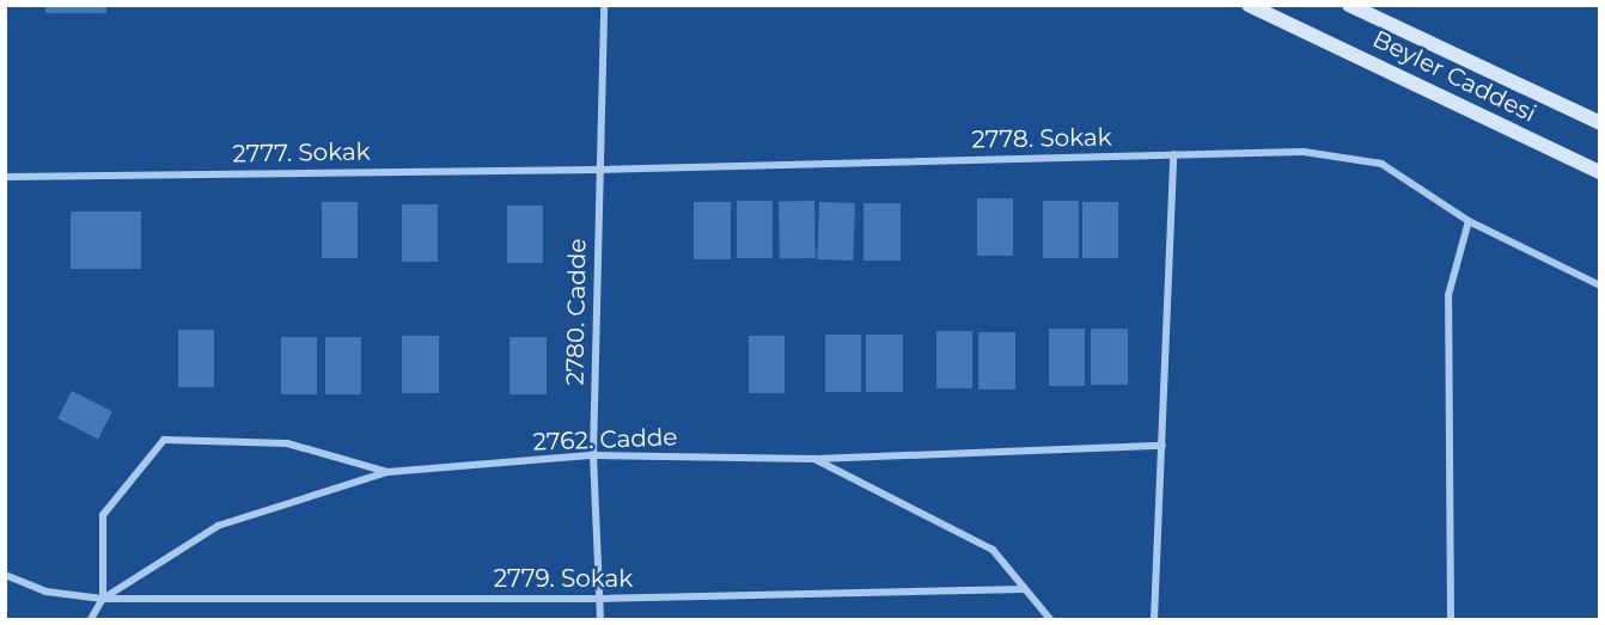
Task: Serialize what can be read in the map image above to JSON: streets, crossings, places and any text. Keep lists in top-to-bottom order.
{
  "streets": {
    "main road": ["Beyler Caddesi"],
    "street": [
      "2778. Sokak",
      "2777. Sokak",
      "2780. Cadde",
      "2762. Cadde",
      "2779. Sokak"
    ]
  },
  "crossings": [
    ["2778. Sokak", "2777. Sokak"],
    ["2778. Sokak", "2780. Cadde"],
    ["2777. Sokak", "2780. Cadde"],
    ["2780. Cadde", "2762. Cadde"],
    ["2780. Cadde", "2779. Sokak"],
    ["2762. Cadde", "2779. Sokak"]
  ]
}
